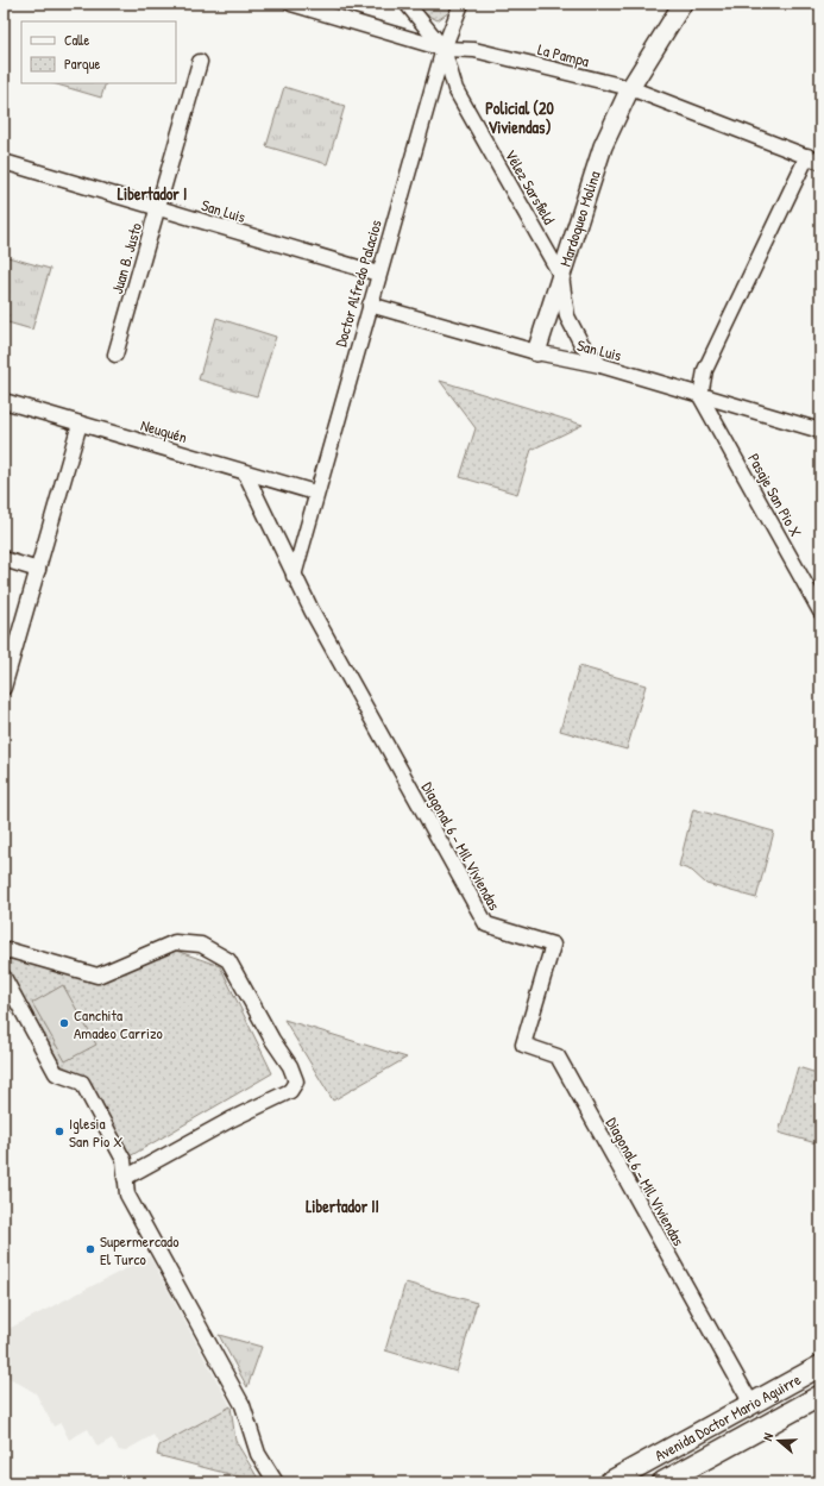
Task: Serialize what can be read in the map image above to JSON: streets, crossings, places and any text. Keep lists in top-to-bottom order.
{
  "streets": {
    "main road": ["Avenida Doctor Mario Aguirre"],
    "street": [
      "La Pampa",
      "Vélez Sarsfield",
      "San Luis",
      "Mardoqueo Molina",
      "Juan B. Justo",
      "Doctor Alfredo Palacios",
      "Neuquén",
      "Pasaje San Pio X",
      "Diagonal 6 - Mil Viviendas"
    ]
  },
  "crossings": [
    ["La Pampa", "Vélez Sarsfield"],
    ["La Pampa", "Mardoqueo Molina"],
    ["La Pampa", "Doctor Alfredo Palacios"],
    ["Vélez Sarsfield", "San Luis"],
    ["Vélez Sarsfield", "Mardoqueo Molina"],
    ["Vélez Sarsfield", "Doctor Alfredo Palacios"],
    ["San Luis", "Mardoqueo Molina"],
    ["San Luis", "Juan B. Justo"],
    ["San Luis", "Doctor Alfredo Palacios"],
    ["San Luis", "Pasaje San Pio X"],
    ["Doctor Alfredo Palacios", "Neuquén"],
    ["Doctor Alfredo Palacios", "Diagonal 6 - Mil Viviendas"],
    ["Neuquén", "Diagonal 6 - Mil Viviendas"],
    ["Diagonal 6 - Mil Viviendas", "Avenida Doctor Mario Aguirre"]
  ],
  "districts": ["Policial (20 Viviendas)", "Libertador I", "Libertador II"],
  "places": ["Canchita Amadeo Carrizo", "Iglesia San Pio X", "Supermercado El Turco"],
  "legend": ["Calle", "Parque"],
  "north": "left"
}
